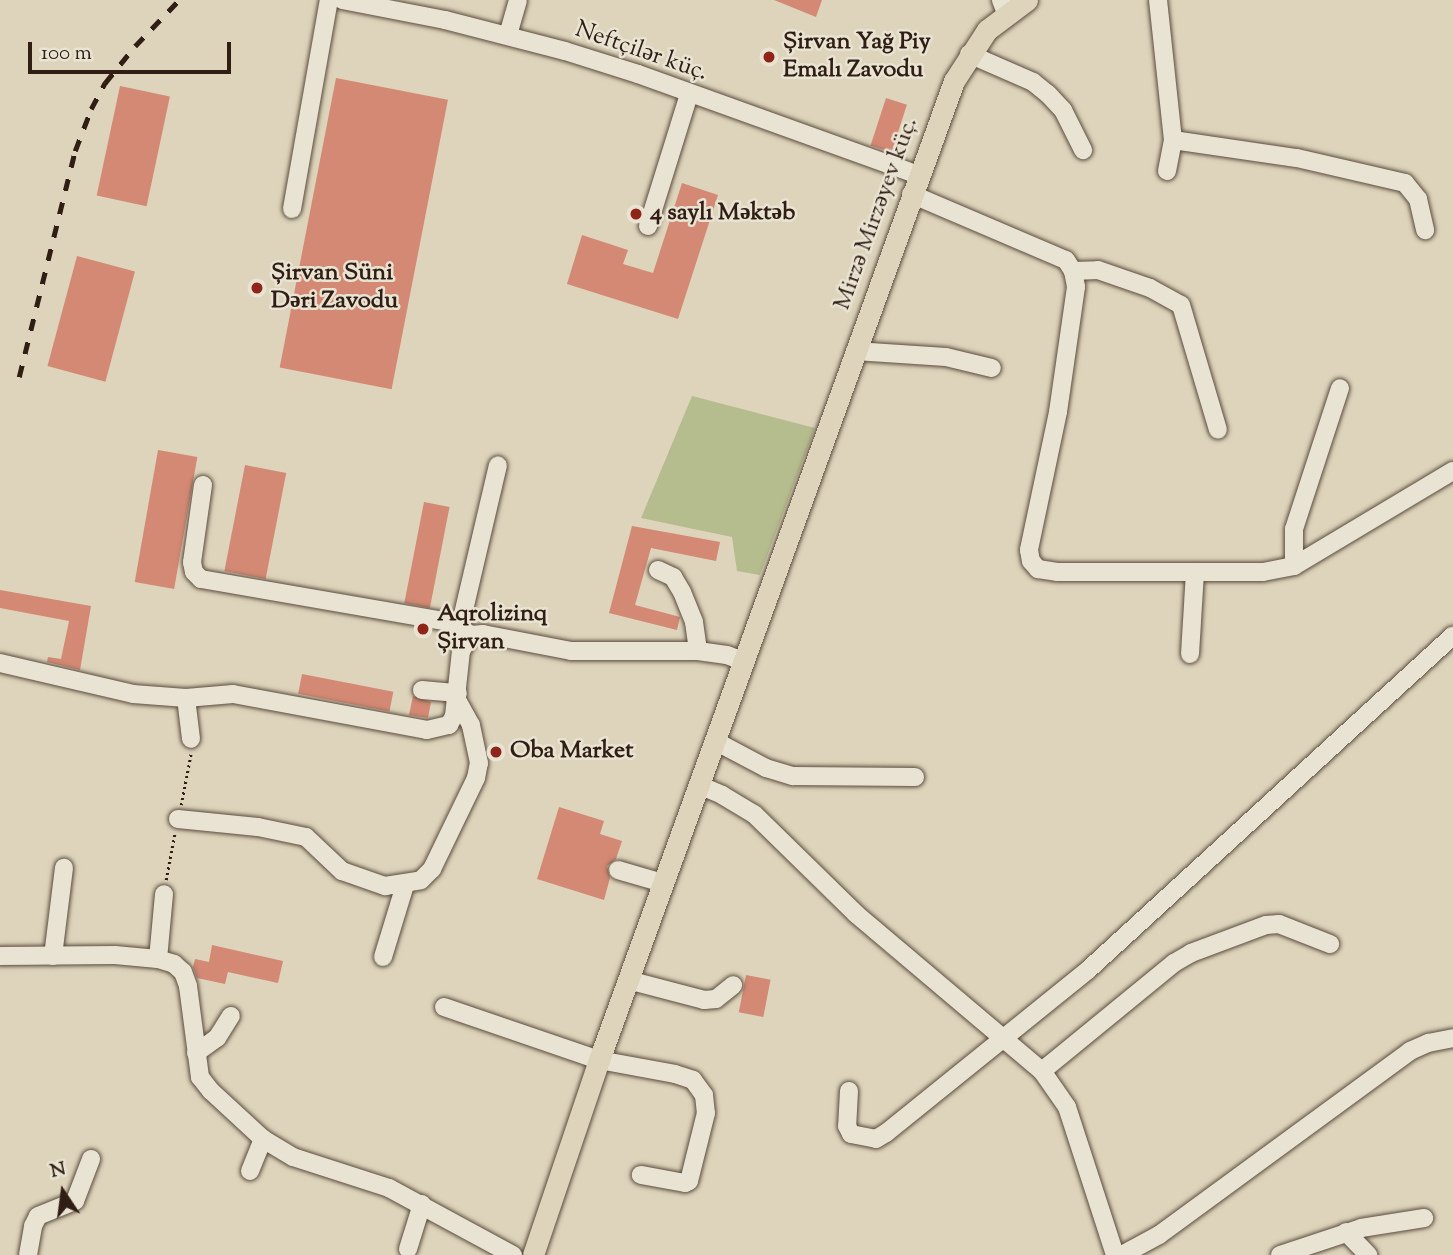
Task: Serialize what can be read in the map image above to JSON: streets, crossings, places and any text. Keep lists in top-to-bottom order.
{
  "streets": {
    "main road": ["Mirzə Mirzəyev küç."],
    "street": ["Neftçilər küç."]
  },
  "crossings": [
    ["Neftçilər küç.", "Mirzə Mirzəyev küç."]
  ],
  "places": [
    "Şirvan Yağ Piy Emalı Zavodu",
    "4 saylı Məktəb",
    "Şirvan Süni Dəri Zavodu",
    "Aqrolizinq Şirvan",
    "Oba Market"
  ],
  "scale_bar": "100 m",
  "north": "top"
}
